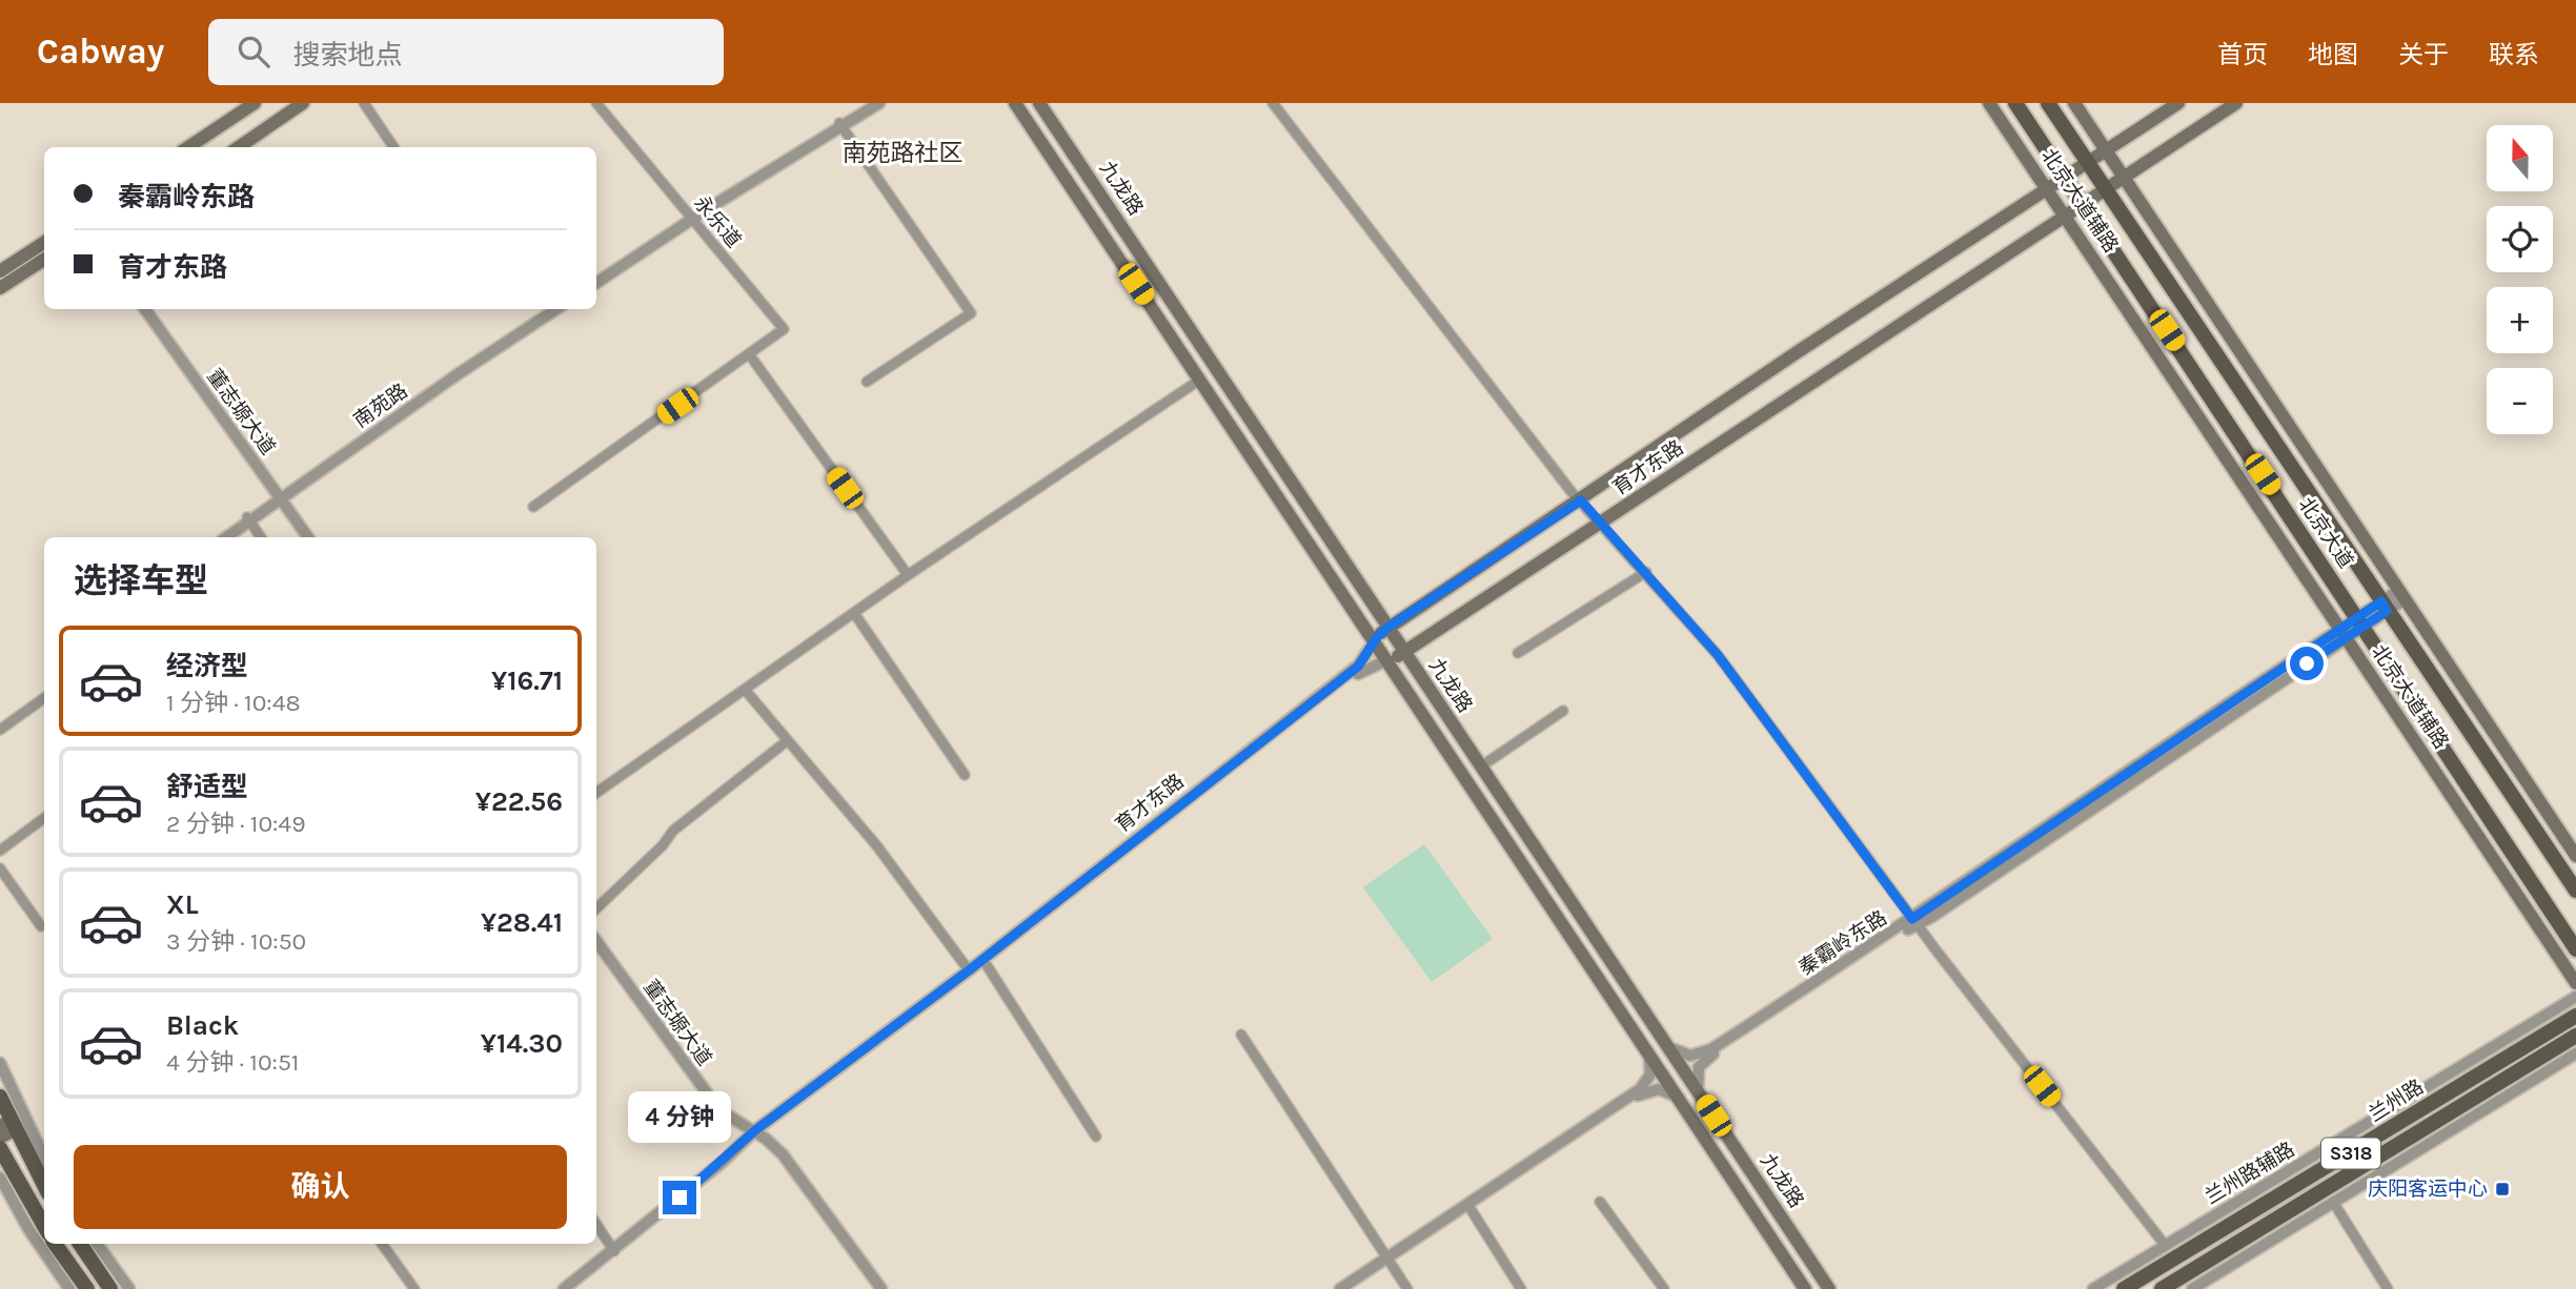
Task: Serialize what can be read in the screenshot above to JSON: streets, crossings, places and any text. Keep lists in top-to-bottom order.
{
  "streets": {
    "main road": [
      "九龙路",
      "北京大道辅路",
      "育才东路",
      "北京大道",
      "兰州路",
      "S318"
    ],
    "street": [
      "永乐道",
      "南苑路",
      "董志塬大道",
      "秦霸岭东路",
      "兰州路辅路"
    ]
  },
  "crossings": [
    ["九龙路", "育才东路"],
    ["九龙路", "秦霸岭东路"],
    ["北京大道辅路", "育才东路"],
    ["北京大道辅路", "秦霸岭东路"],
    ["南苑路", "董志塬大道"],
    ["董志塬大道", "育才东路"],
    ["育才东路", "北京大道"],
    ["北京大道", "秦霸岭东路"]
  ],
  "districts": ["南苑路社区"],
  "places": {
    "transit": ["庆阳客运中心"]
  },
  "north": "top",
  "page": {
    "header": "Cabway",
    "search": "搜索地点",
    "nav": [
      "首页",
      "地图",
      "关于",
      "联系"
    ],
    "map_buttons": ["+", "−"],
    "banner": ["秦霸岭东路", "育才东路"],
    "heading": "选择车型",
    "list": [
      {
        "name": "经济型",
        "note": "1 分钟 · 10:48",
        "value": "¥16.71"
      },
      {
        "name": "舒适型",
        "note": "2 分钟 · 10:49",
        "value": "¥22.56"
      },
      {
        "name": "XL",
        "note": "3 分钟 · 10:50",
        "value": "¥28.41"
      },
      {
        "name": "Black",
        "note": "4 分钟 · 10:51",
        "value": "¥14.30"
      }
    ],
    "bubble": "4 分钟",
    "buttons": "确认"
  }
}
